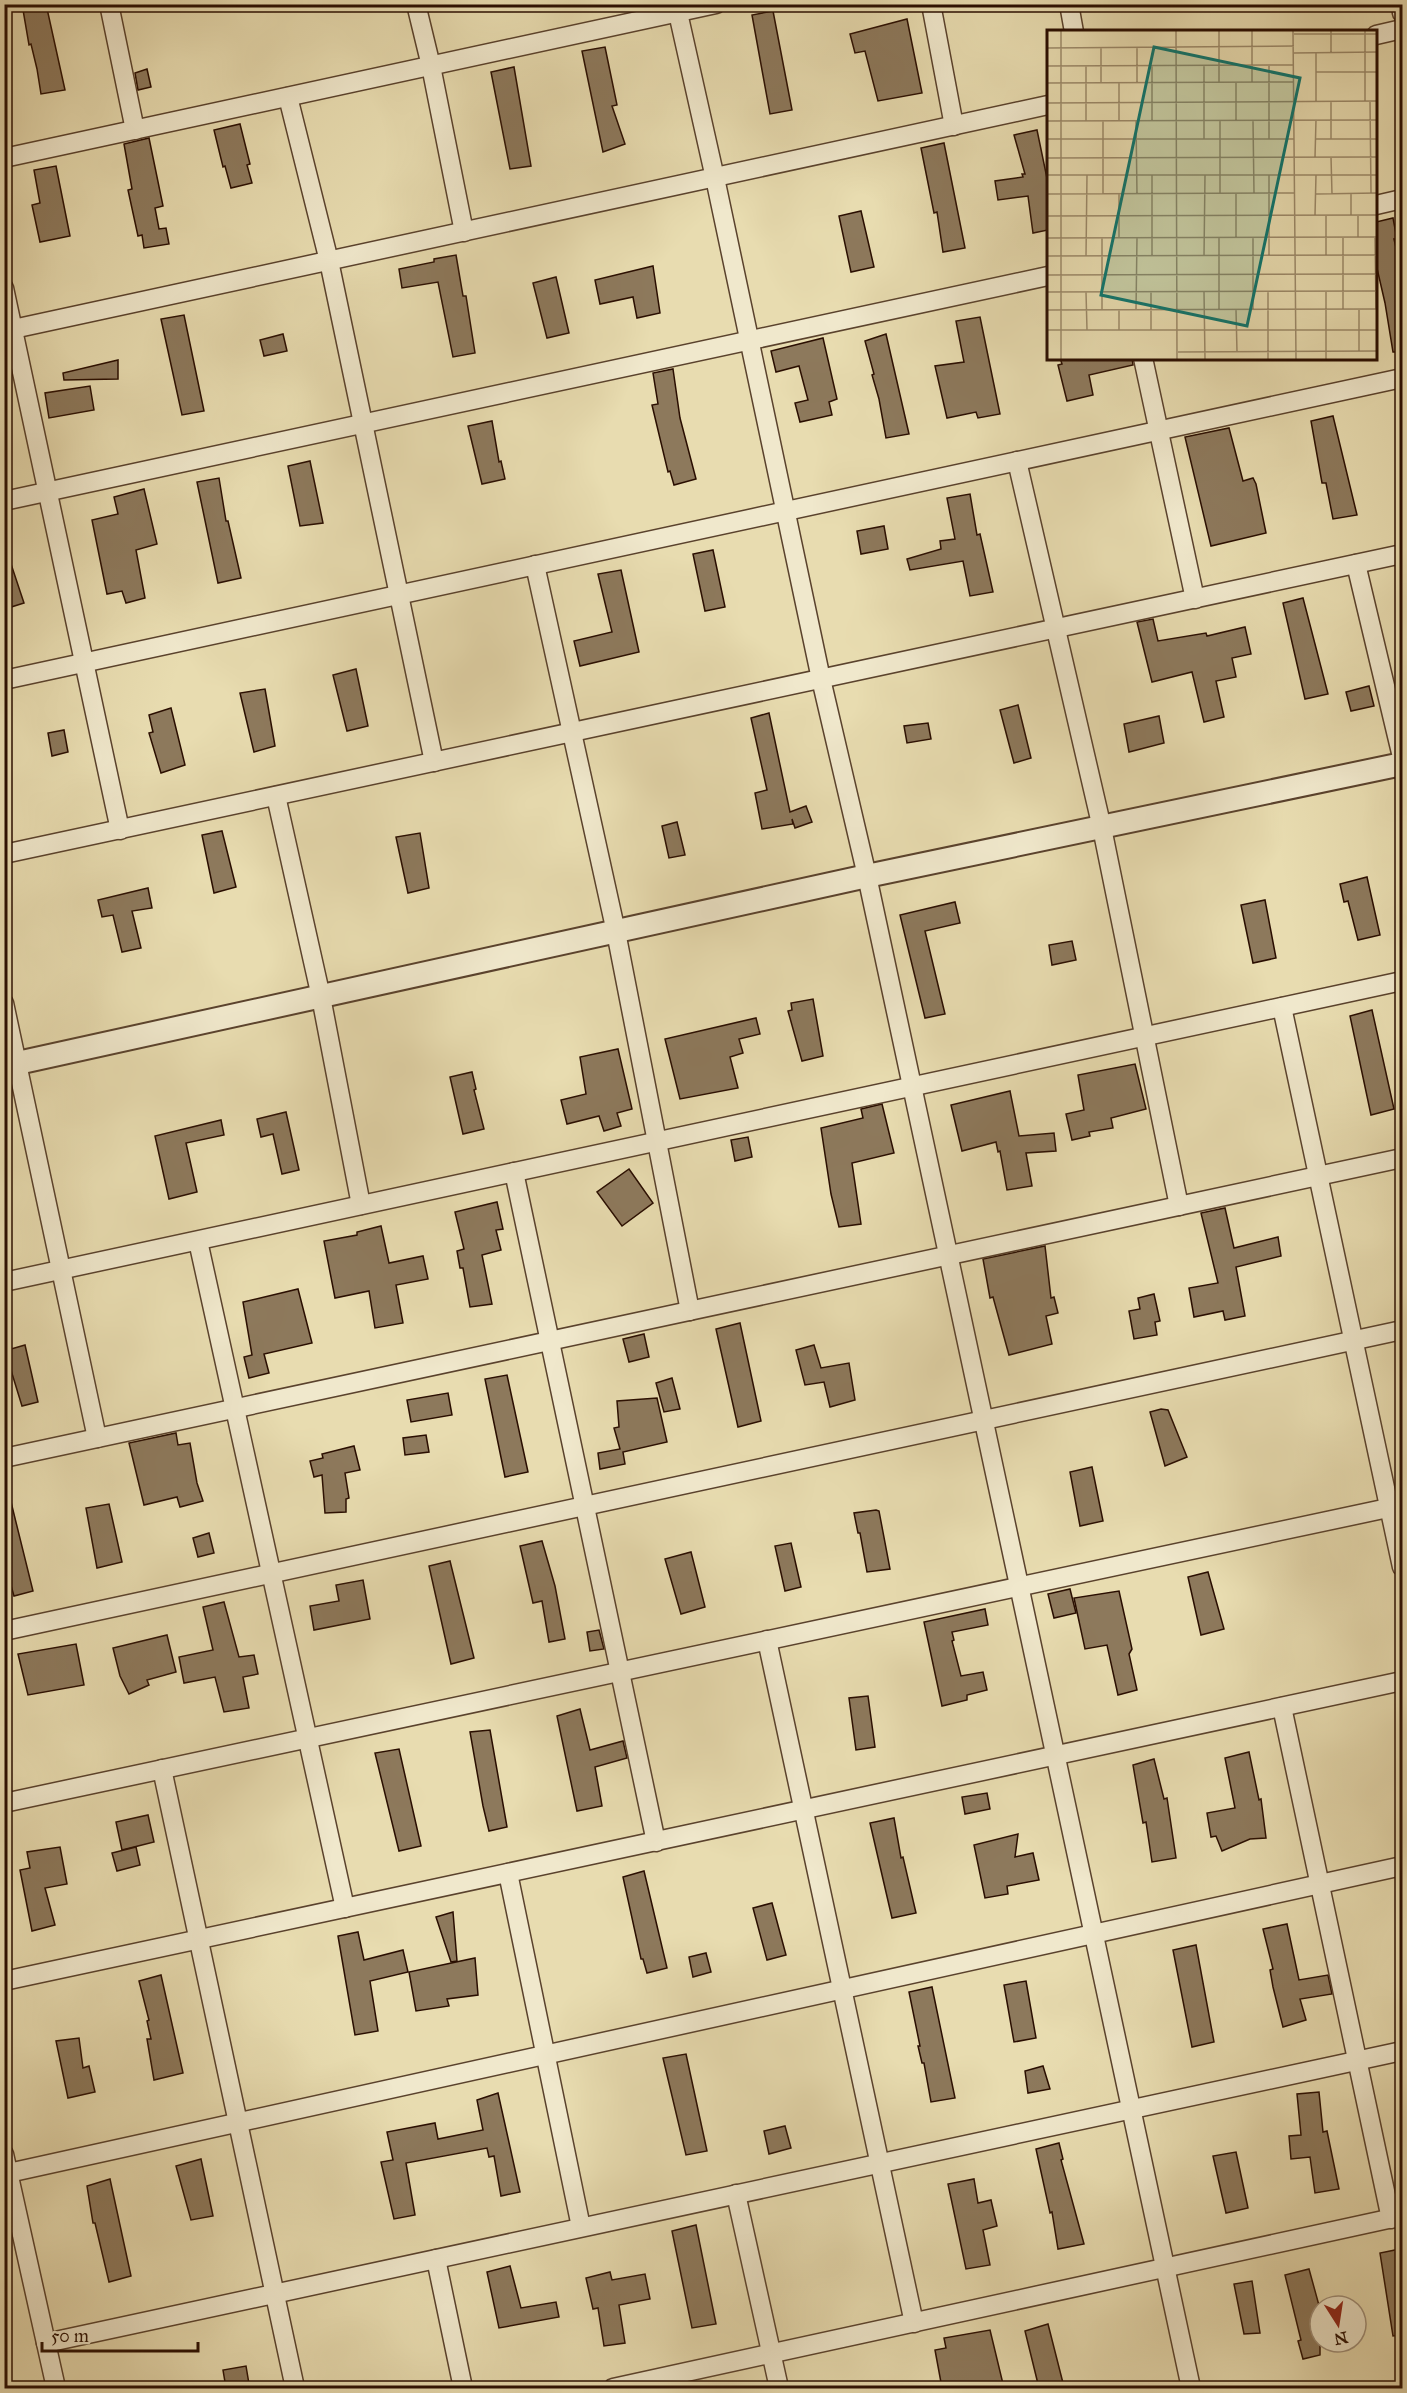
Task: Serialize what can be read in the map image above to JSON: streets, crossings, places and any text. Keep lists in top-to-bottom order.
{
  "scale_bar": "50 m",
  "north": "bottom"
}
